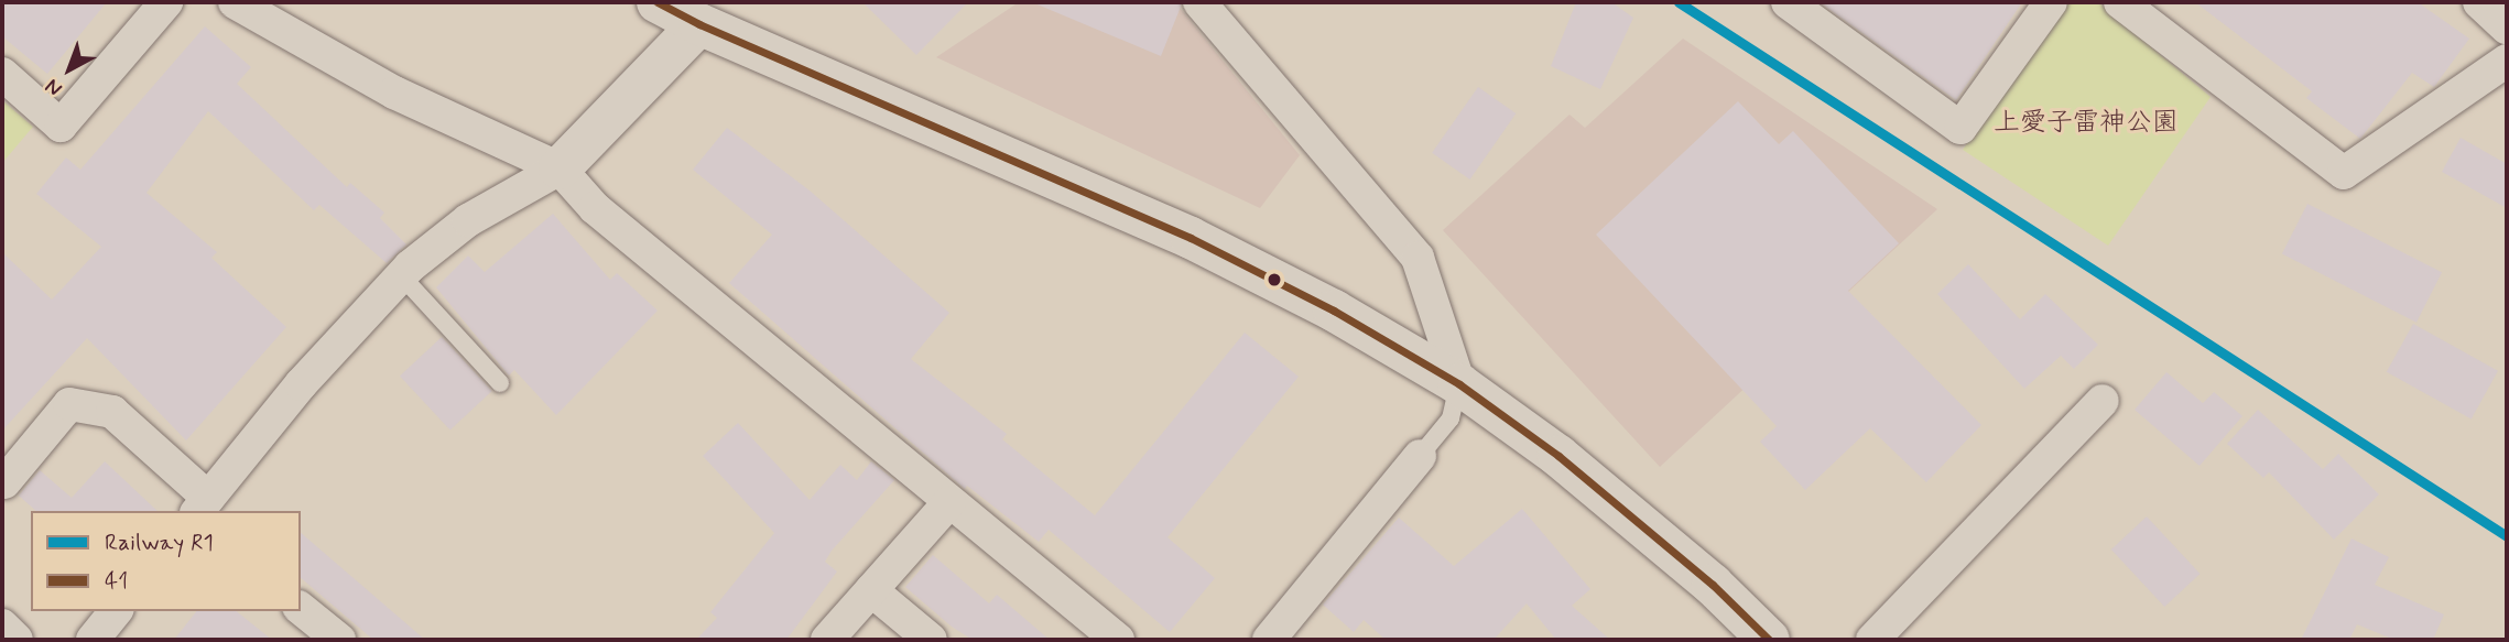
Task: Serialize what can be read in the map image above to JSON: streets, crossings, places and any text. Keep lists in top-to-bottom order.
{
  "parks": ["上愛子雷神公園"],
  "lines": ["rail line R1", "transit line 41"],
  "legend": ["Railway R1", "41"],
  "north": "bottom left"
}
